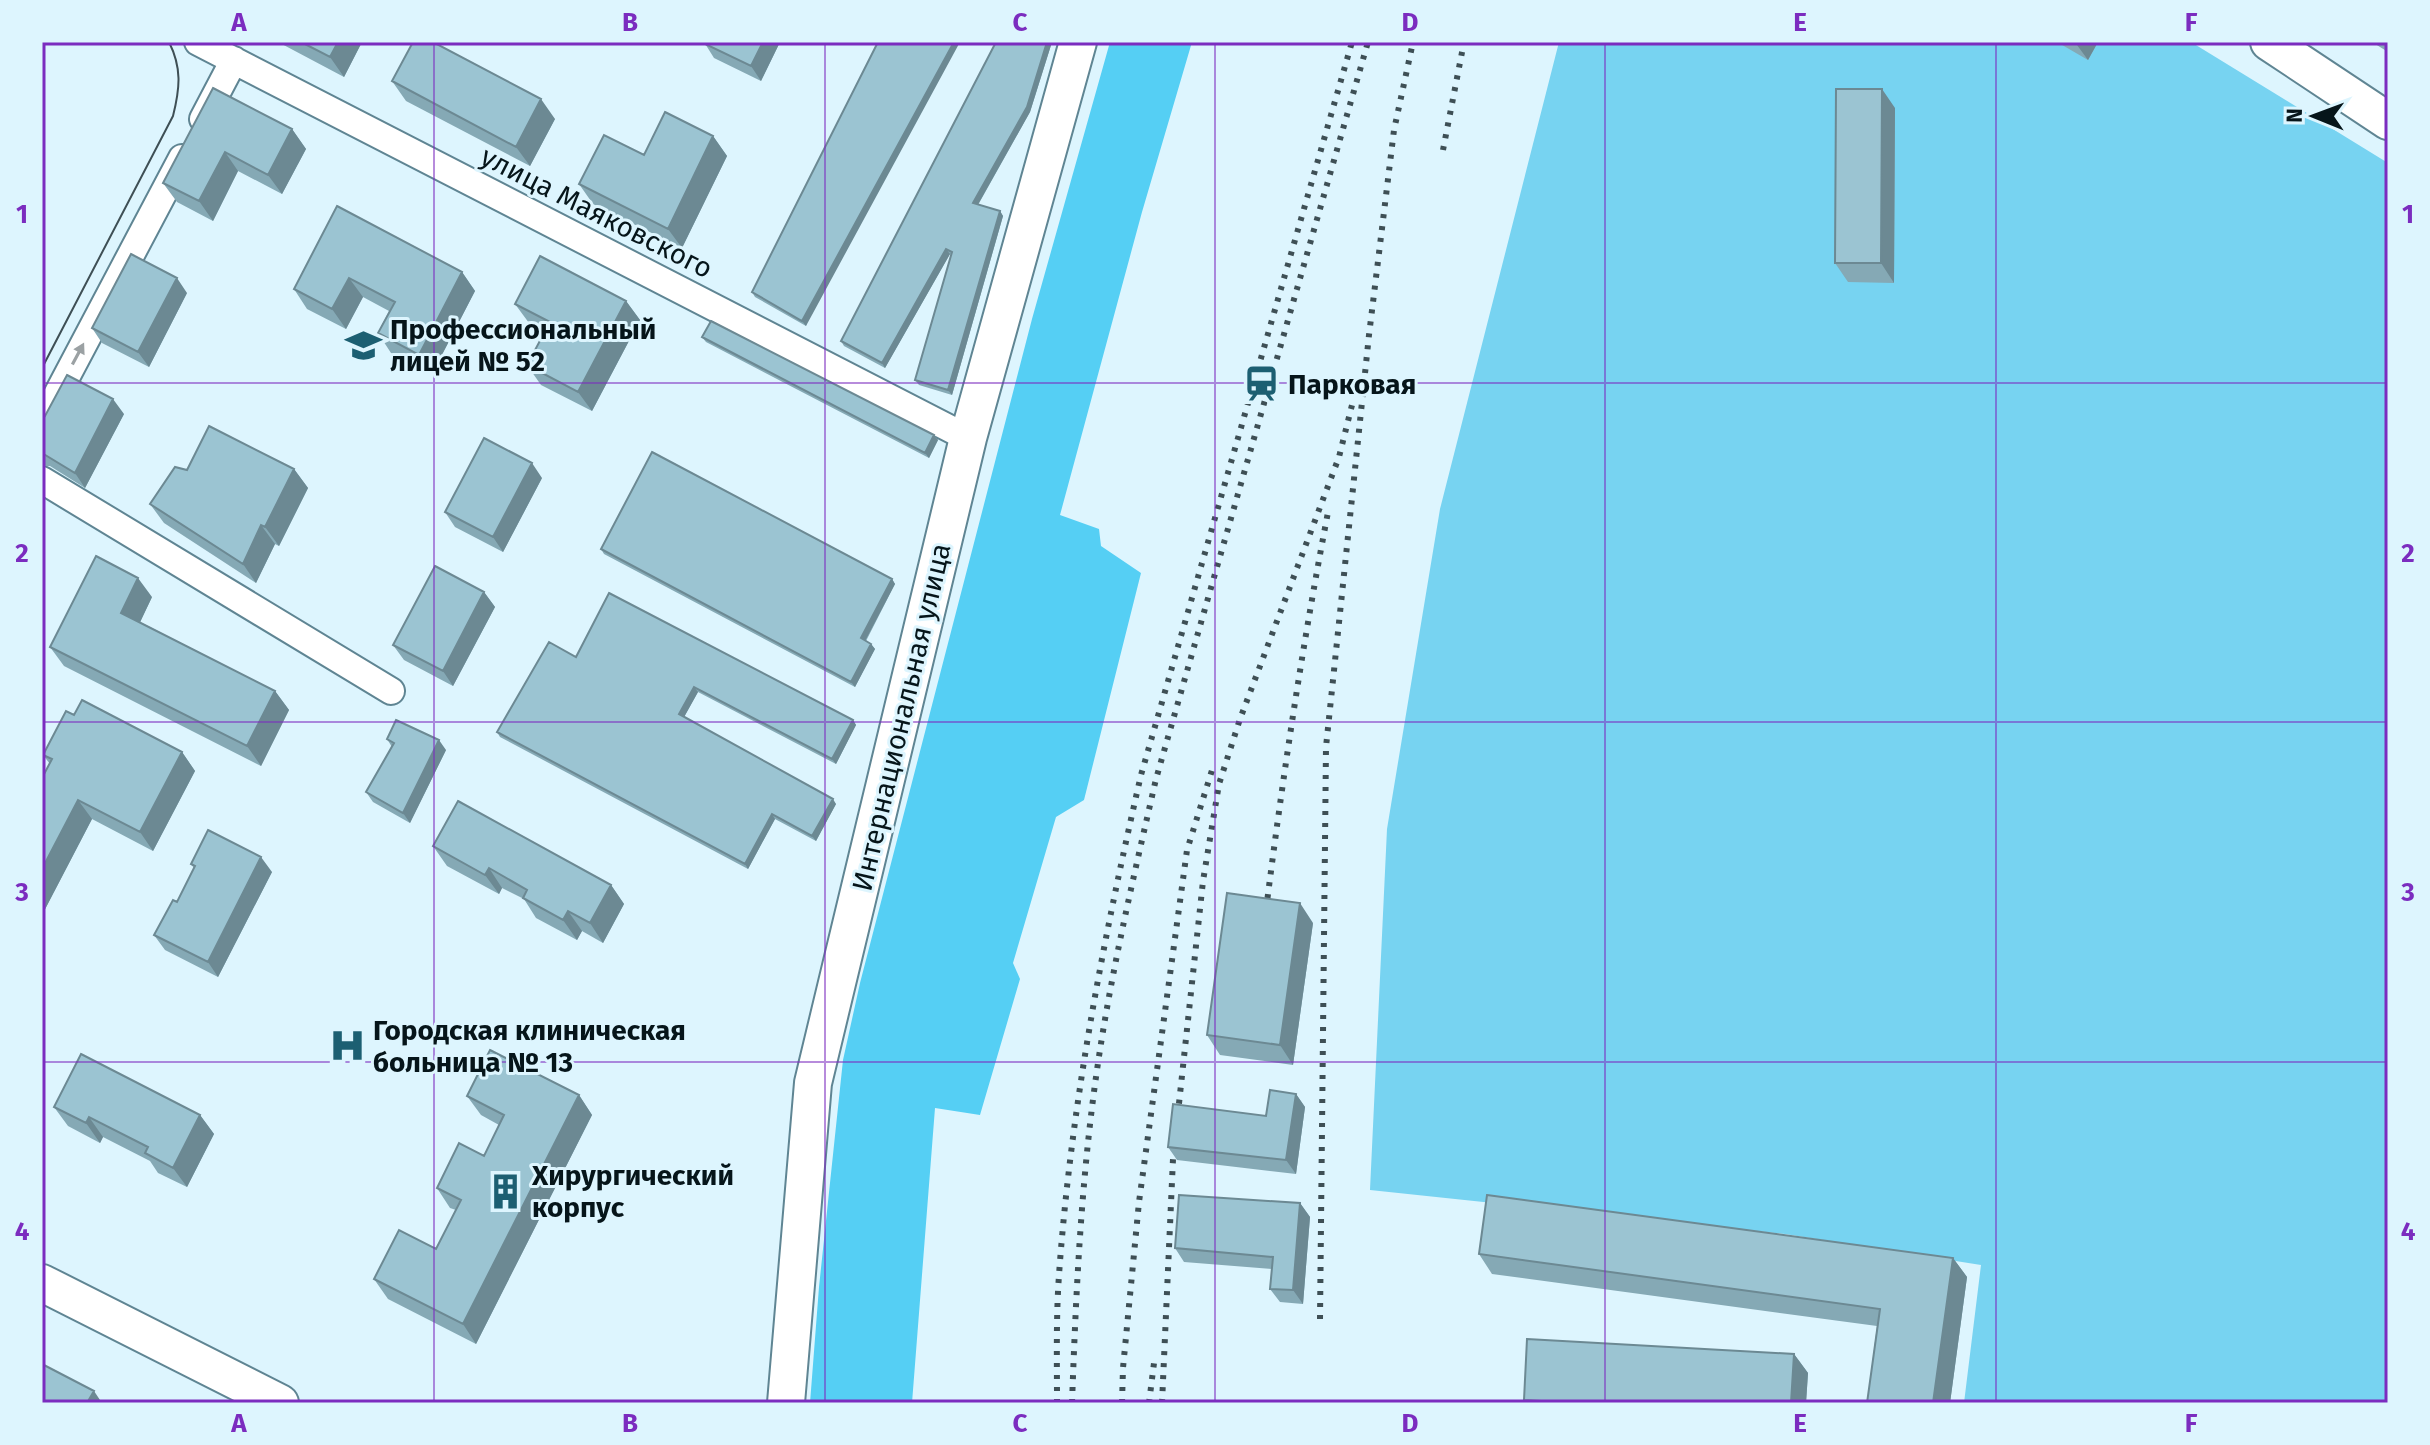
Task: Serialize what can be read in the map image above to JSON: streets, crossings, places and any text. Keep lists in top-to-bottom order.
{
  "streets": {
    "main road": ["Интернациональная улица"],
    "street": ["улица Маяковского"]
  },
  "crossings": [
    ["улица Маяковского", "Интернациональная улица"]
  ],
  "places": {
    "school or university": ["Профессиональный лицей № 52"],
    "station": ["Парковая"],
    "hospital": ["Городская клиническая больница № 13"],
    "building": ["Хирургический корпус"]
  },
  "north": "left",
  "grid": {
    "columns": [
      "A",
      "B",
      "C",
      "D",
      "E",
      "F"
    ],
    "rows": [
      "1",
      "2",
      "3",
      "4"
    ]
  }
}
